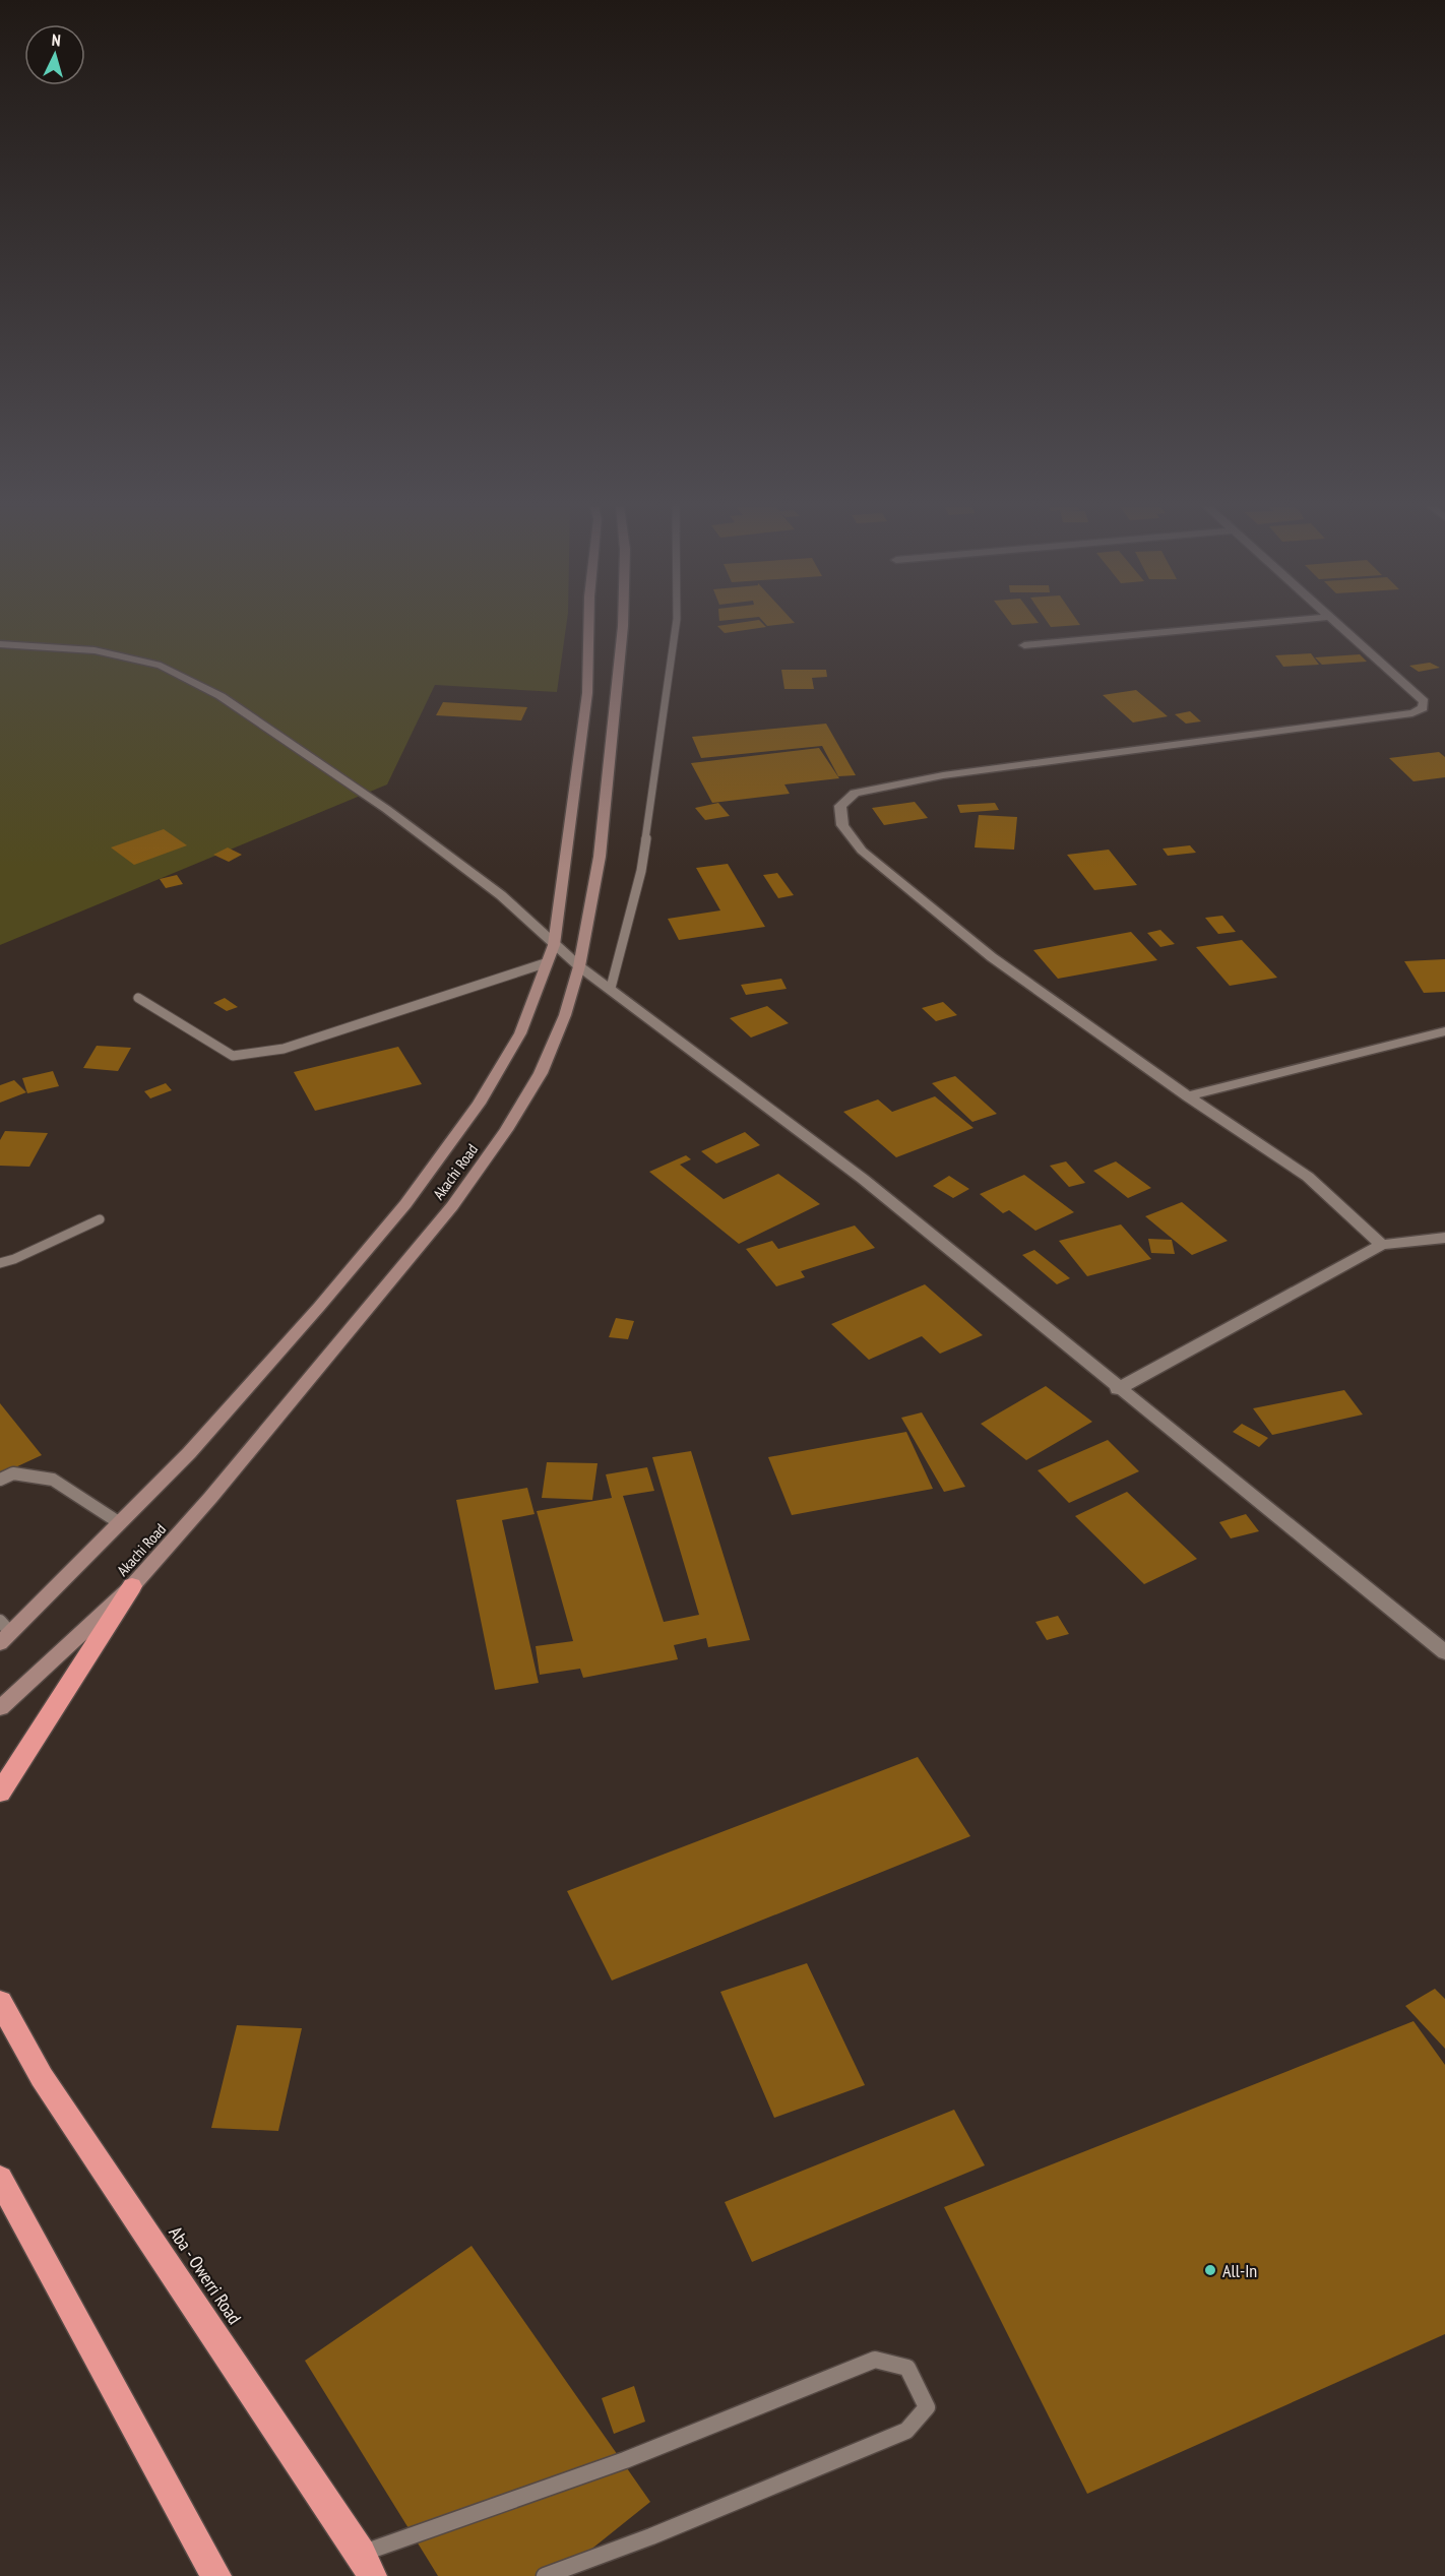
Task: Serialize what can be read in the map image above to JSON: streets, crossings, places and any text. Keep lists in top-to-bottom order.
{
  "streets": {
    "highway": ["Aba - Owerri Road"],
    "main road": ["Akachi Road"]
  },
  "places": ["All-In"],
  "north": "top"
}
